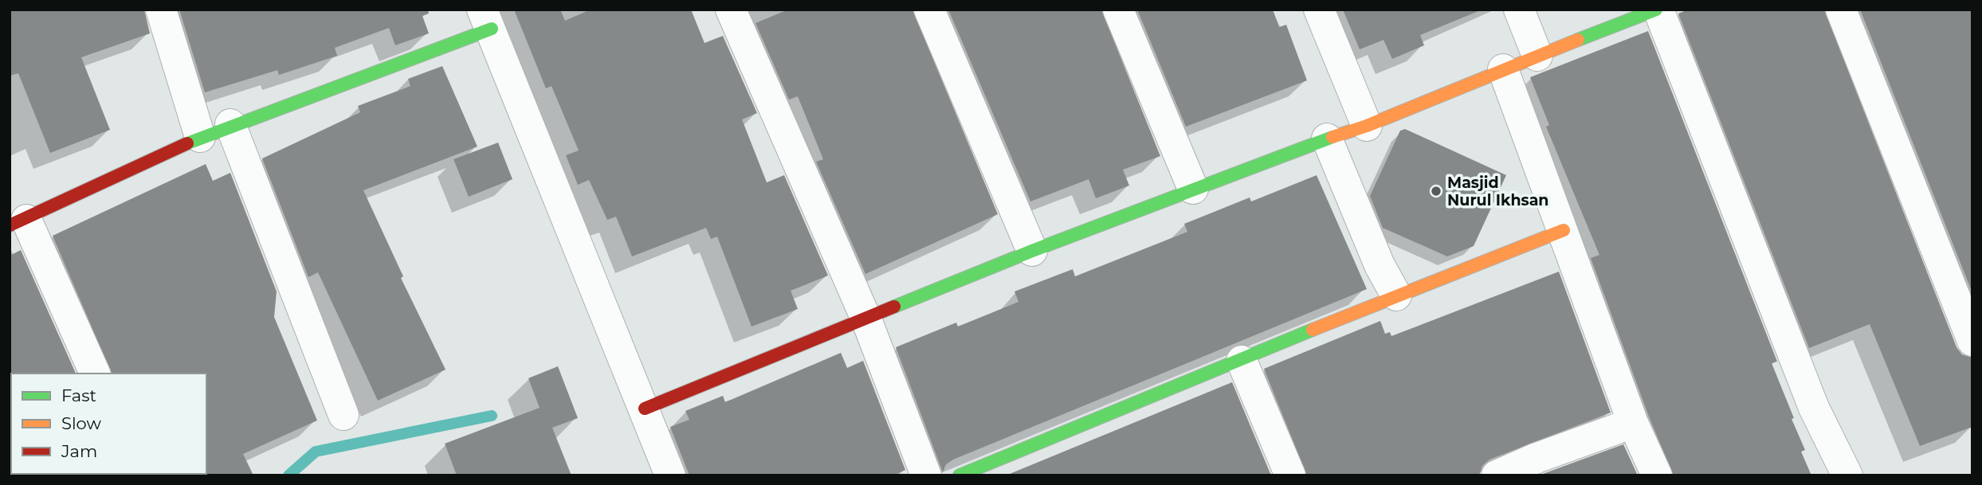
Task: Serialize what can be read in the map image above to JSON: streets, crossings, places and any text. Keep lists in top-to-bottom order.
{
  "places": ["Masjid Nurul Ikhsan"],
  "legend": ["Fast", "Slow", "Jam"]
}
